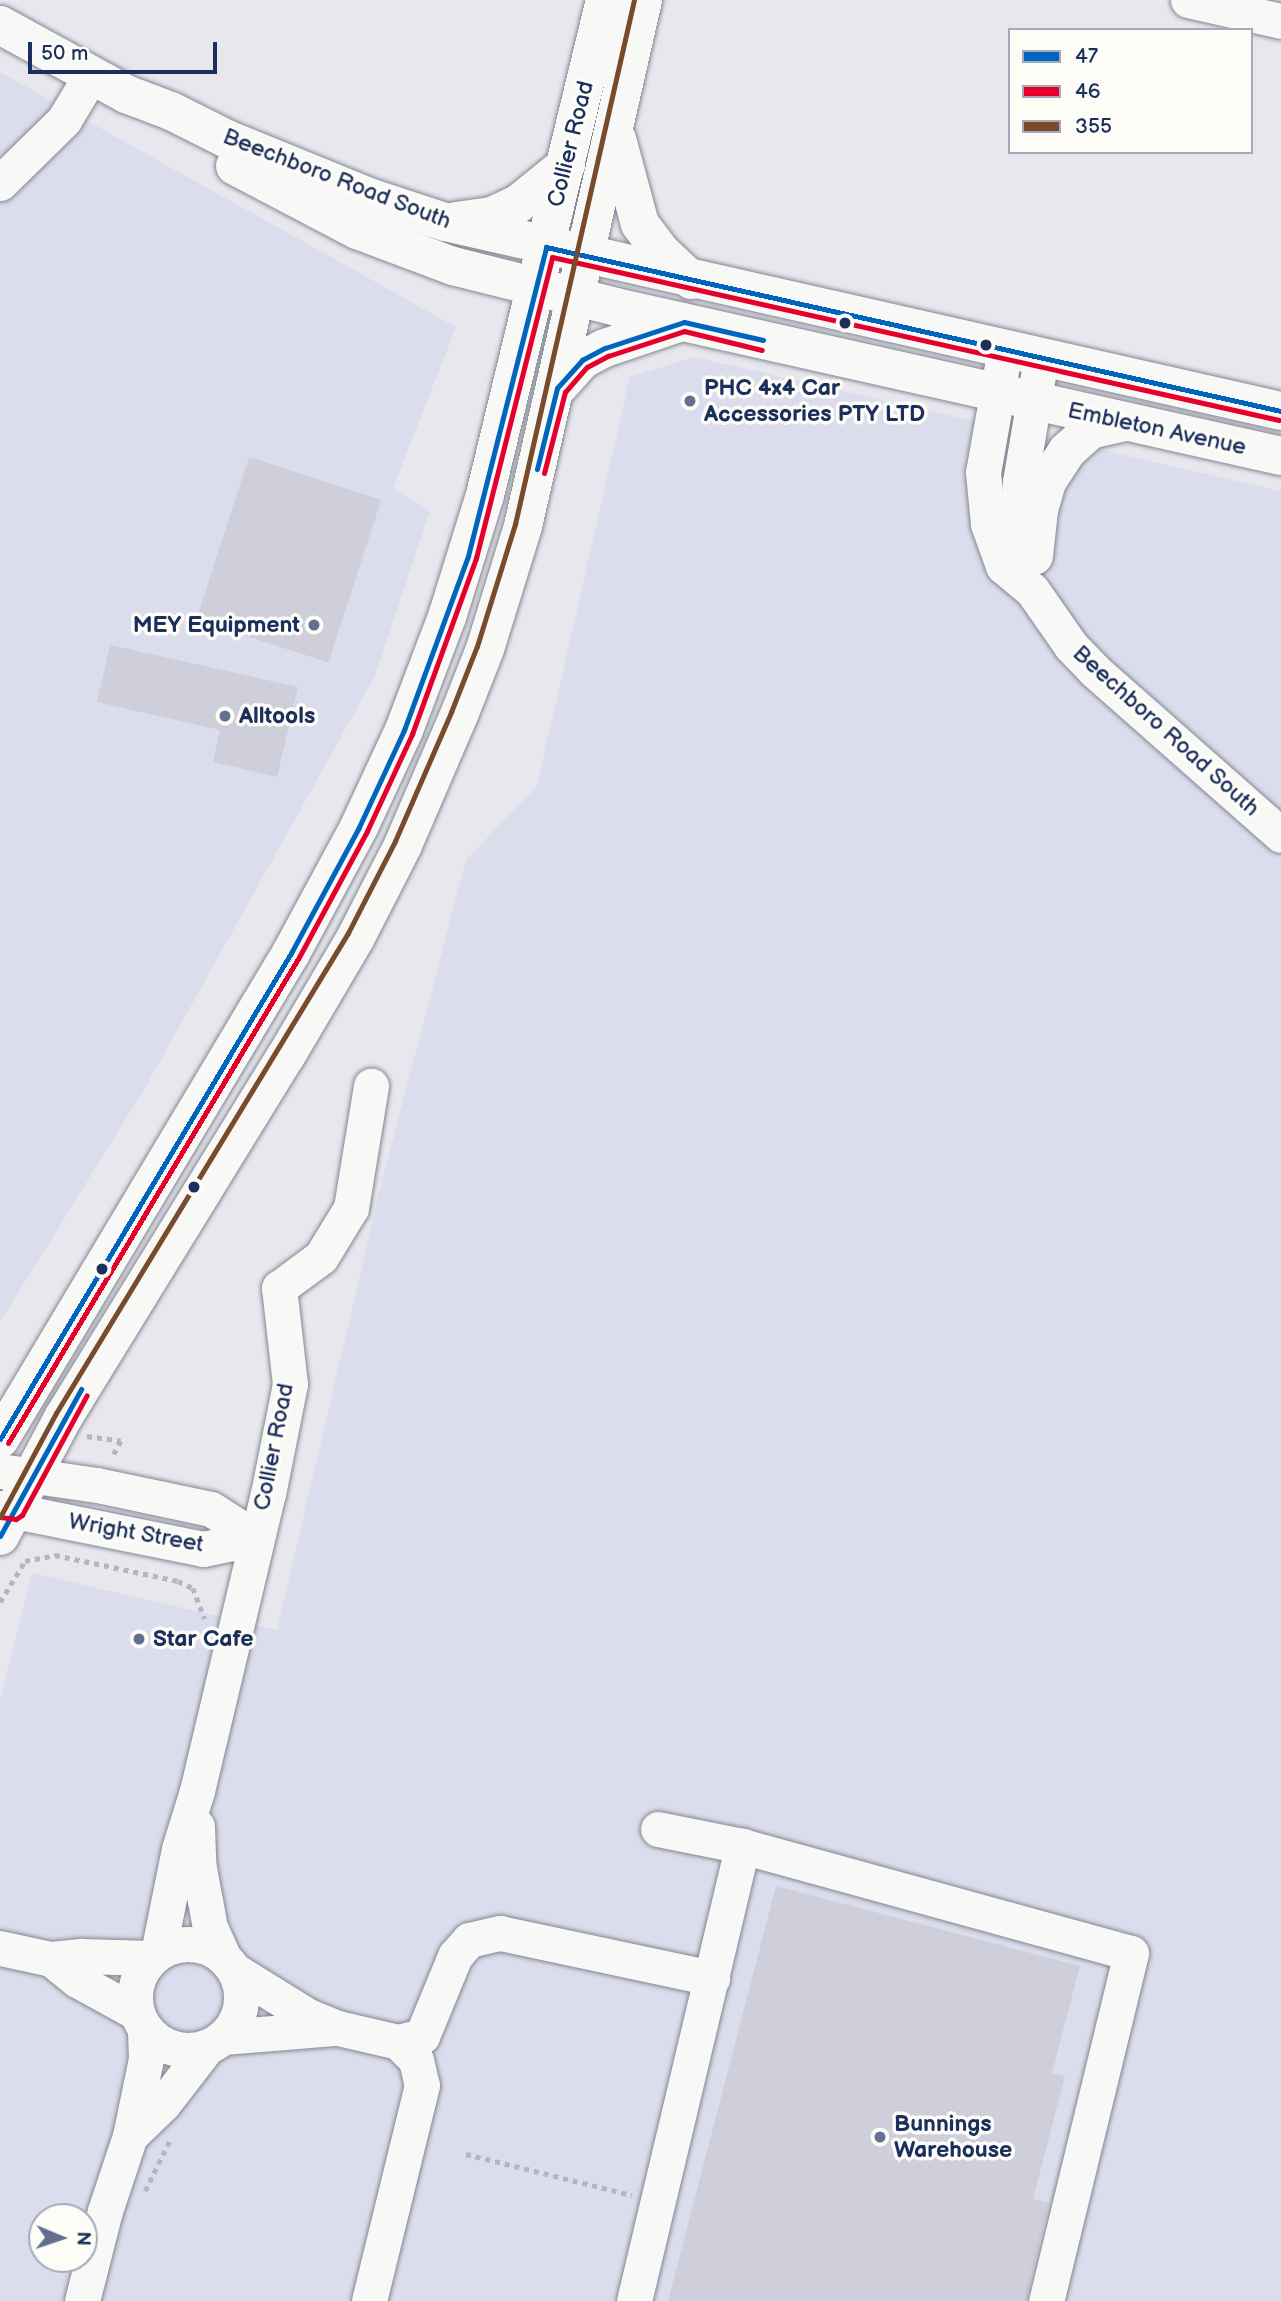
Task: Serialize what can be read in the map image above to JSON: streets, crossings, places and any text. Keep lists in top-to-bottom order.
{
  "streets": {
    "main road": ["Collier Road", "Beechboro Road South", "Embleton Avenue"],
    "street": ["Wright Street"]
  },
  "crossings": [
    ["Collier Road", "Beechboro Road South"],
    ["Collier Road", "Wright Street"],
    ["Beechboro Road South", "Embleton Avenue"]
  ],
  "places": [
    "PHC 4x4 Car Accessories PTY LTD",
    "MEY Equipment",
    "Alltools",
    "Star Cafe",
    "Bunnings Warehouse"
  ],
  "lines": ["transit line 355", "transit line 47", "transit line 46"],
  "legend": ["47", "46", "355"],
  "scale_bar": "50 m",
  "north": "right"
}
